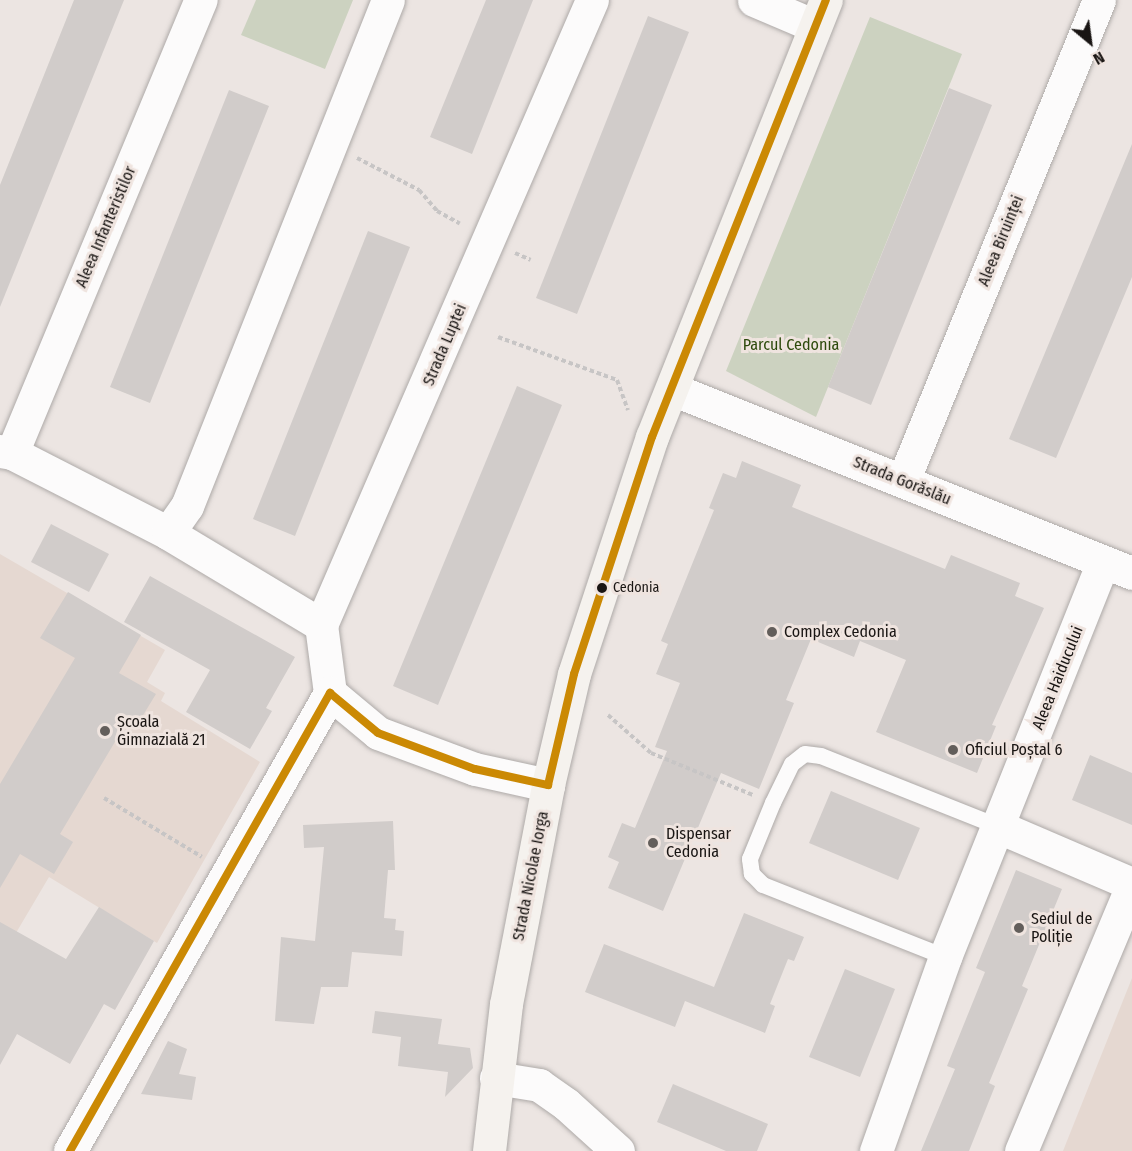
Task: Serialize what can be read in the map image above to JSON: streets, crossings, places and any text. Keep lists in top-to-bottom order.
{
  "streets": {
    "main road": ["Strada Nicolae Iorga"],
    "street": [
      "Aleea Infanteristilor",
      "Aleea Biruinței",
      "Strada Luptei",
      "Strada Gorăslău",
      "Aleea Haiducului"
    ]
  },
  "crossings": [
    ["Aleea Biruinței", "Strada Gorăslău"],
    ["Strada Gorăslău", "Aleea Haiducului"],
    ["Strada Gorăslău", "Strada Nicolae Iorga"]
  ],
  "parks": ["Parcul Cedonia"],
  "places": [
    "Cedonia",
    "Complex Cedonia",
    "Școala Gimnazială 21",
    "Oficiul Poștal 6",
    "Dispensar Cedonia",
    "Sediul de Poliție"
  ],
  "north": "bottom right"
}
